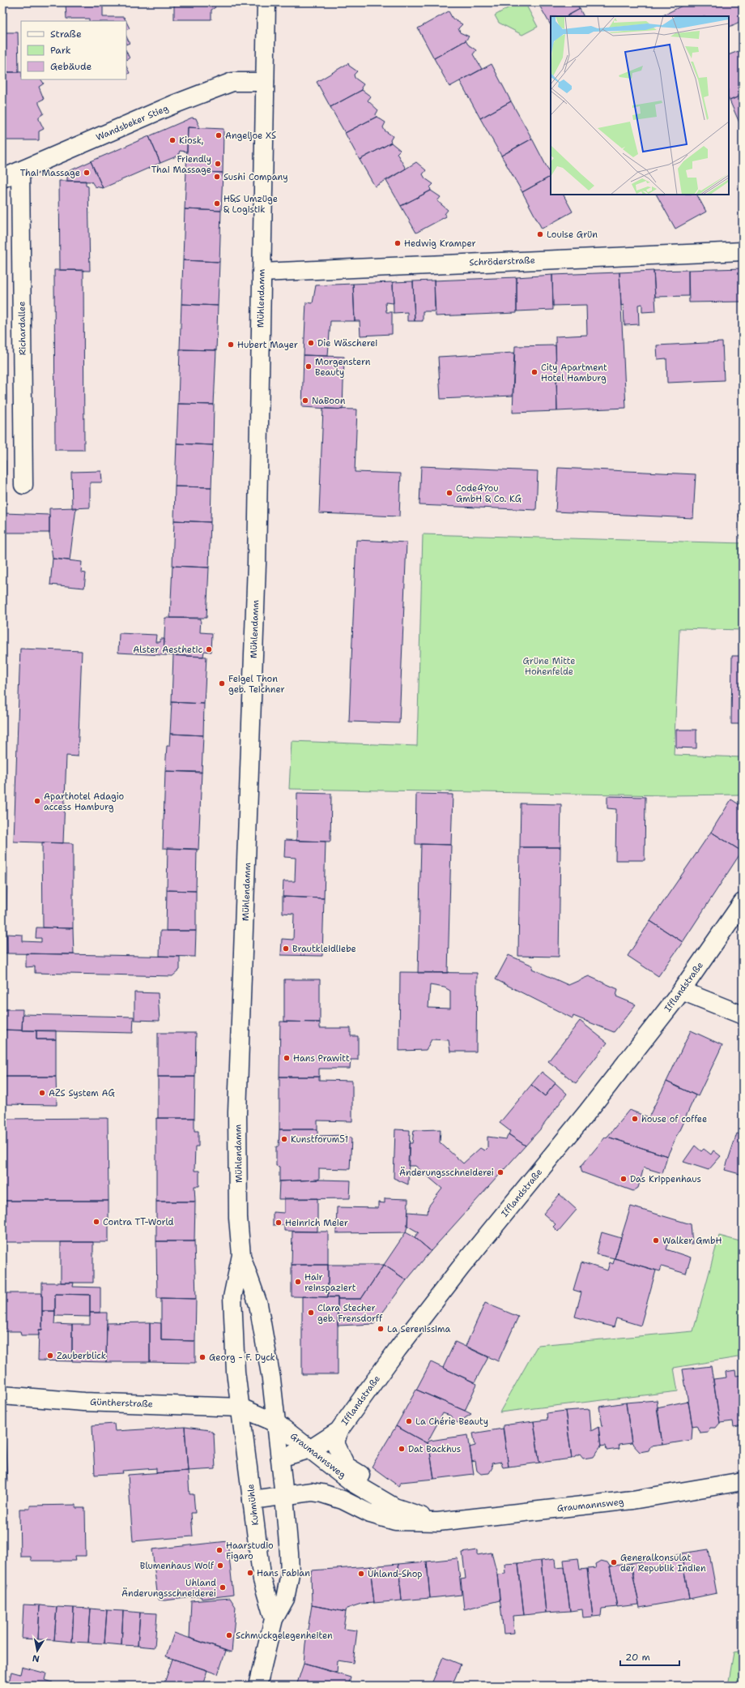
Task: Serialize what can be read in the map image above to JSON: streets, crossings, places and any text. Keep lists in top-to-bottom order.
{
  "streets": {
    "street": [
      "Wandsbeker Stieg",
      "Schröderstraße",
      "Mühlendamm",
      "Richardallee",
      "Ifflandstraße",
      "Güntherstraße",
      "Graumannsweg",
      "Kuhmühle"
    ]
  },
  "crossings": [
    ["Wandsbeker Stieg", "Mühlendamm"],
    ["Wandsbeker Stieg", "Richardallee"],
    ["Schröderstraße", "Mühlendamm"],
    ["Mühlendamm", "Güntherstraße"],
    ["Mühlendamm", "Graumannsweg"],
    ["Mühlendamm", "Kuhmühle"],
    ["Ifflandstraße", "Graumannsweg"],
    ["Ifflandstraße", "Kuhmühle"],
    ["Güntherstraße", "Graumannsweg"],
    ["Güntherstraße", "Kuhmühle"],
    ["Graumannsweg", "Kuhmühle"]
  ],
  "parks": ["Grüne Mitte Hohenfelde"],
  "places": [
    "Angeljoe XS",
    "Kiosk,",
    "Friendly Thai Massage",
    "Thai Massage",
    "Sushi Company",
    "H&S Umzüge & Logistik",
    "Louise Grün",
    "Hedwig Kramper",
    "Die Wäscherei",
    "Hubert Mayer",
    "Morgenstern Beauty",
    "City Apartment Hotel Hamburg",
    "NaBoon",
    "Code4You GmbH & Co. KG",
    "Alster Aesthetic",
    "Feigel Thon geb. Teichner",
    "Aparthotel Adagio access Hamburg",
    "Brautkleidliebe",
    "Hans Prawitt",
    "AZS System AG",
    "house of coffee",
    "Kunstforum51",
    "Änderungsschneiderei",
    "Das Krippenhaus",
    "Contra TT-World",
    "Heinrich Meier",
    "Walker GmbH",
    "Hair reinspaziert",
    "Clara Stecher geb. Frensdorff",
    "La Serenissima",
    "Zauberblick",
    "Georg - F. Dyck",
    "La Chérie Beauty",
    "Dat Backhus",
    "Haarstudio Figaro",
    "Generalkonsulat der Republik Indien",
    "Blumenhaus Wolf",
    "Hans Fabian",
    "Uhland-Shop",
    "Uhland Änderungsschneiderei",
    "Schmuckgelegenheiten"
  ],
  "legend": ["Straße", "Park", "Gebäude"],
  "scale_bar": "20 m",
  "north": "bottom"
}
